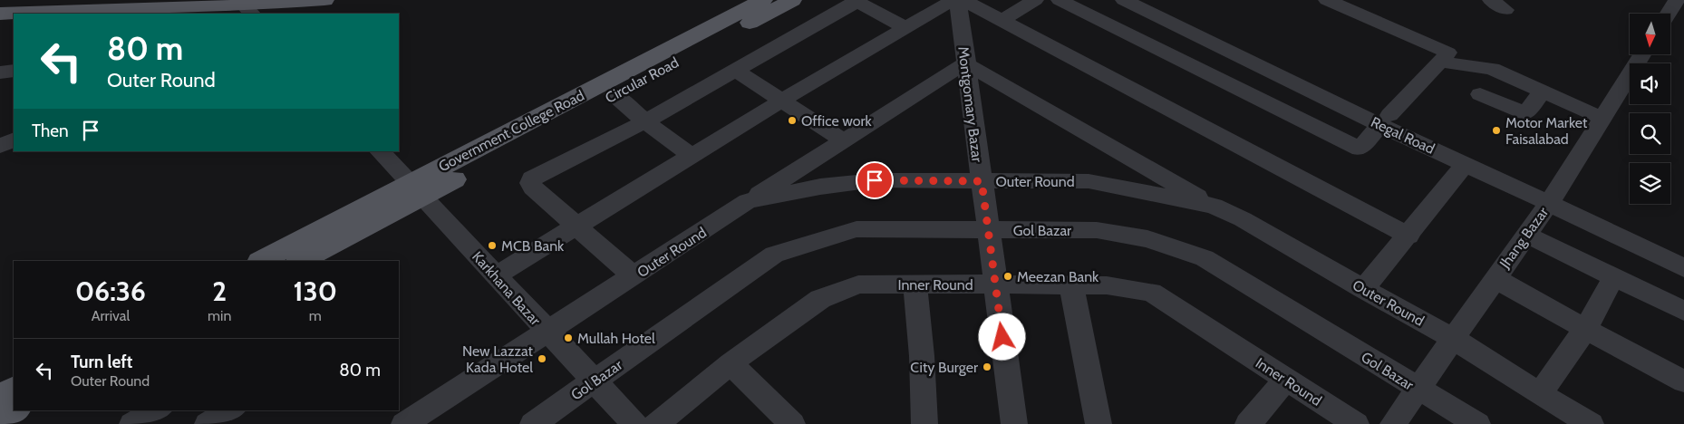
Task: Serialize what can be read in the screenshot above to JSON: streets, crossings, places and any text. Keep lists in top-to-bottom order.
{
  "streets": {
    "main road": ["Circular Road", "Government College Road"],
    "street": [
      "Montgomary Bazar",
      "Regal Road",
      "Outer Round",
      "Gol Bazar",
      "Jhang Bazar",
      "Inner Round",
      "Karkhana Bazar"
    ]
  },
  "crossings": [
    ["Circular Road", "Government College Road"],
    ["Circular Road", "Karkhana Bazar"],
    ["Montgomary Bazar", "Outer Round"],
    ["Montgomary Bazar", "Gol Bazar"],
    ["Montgomary Bazar", "Inner Round"],
    ["Government College Road", "Karkhana Bazar"],
    ["Regal Road", "Jhang Bazar"],
    ["Outer Round", "Jhang Bazar"],
    ["Outer Round", "Karkhana Bazar"],
    ["Gol Bazar", "Jhang Bazar"],
    ["Gol Bazar", "Karkhana Bazar"]
  ],
  "places": [
    "Office work",
    "Motor Market Faisalabad",
    "MCB Bank",
    "Meezan Bank",
    "Mullah Hotel",
    "New Lazzat Kada Hotel",
    "City Burger"
  ],
  "north": "bottom",
  "page": {
    "turn": ["80 m", "Outer Round"],
    "then": "Then",
    "eta": [
      "06:36",
      "Arrival",
      "2",
      "min",
      "130",
      "m"
    ],
    "list": [
      {
        "name": "Turn left",
        "note": "Outer Round",
        "value": "80 m"
      }
    ]
  }
}
